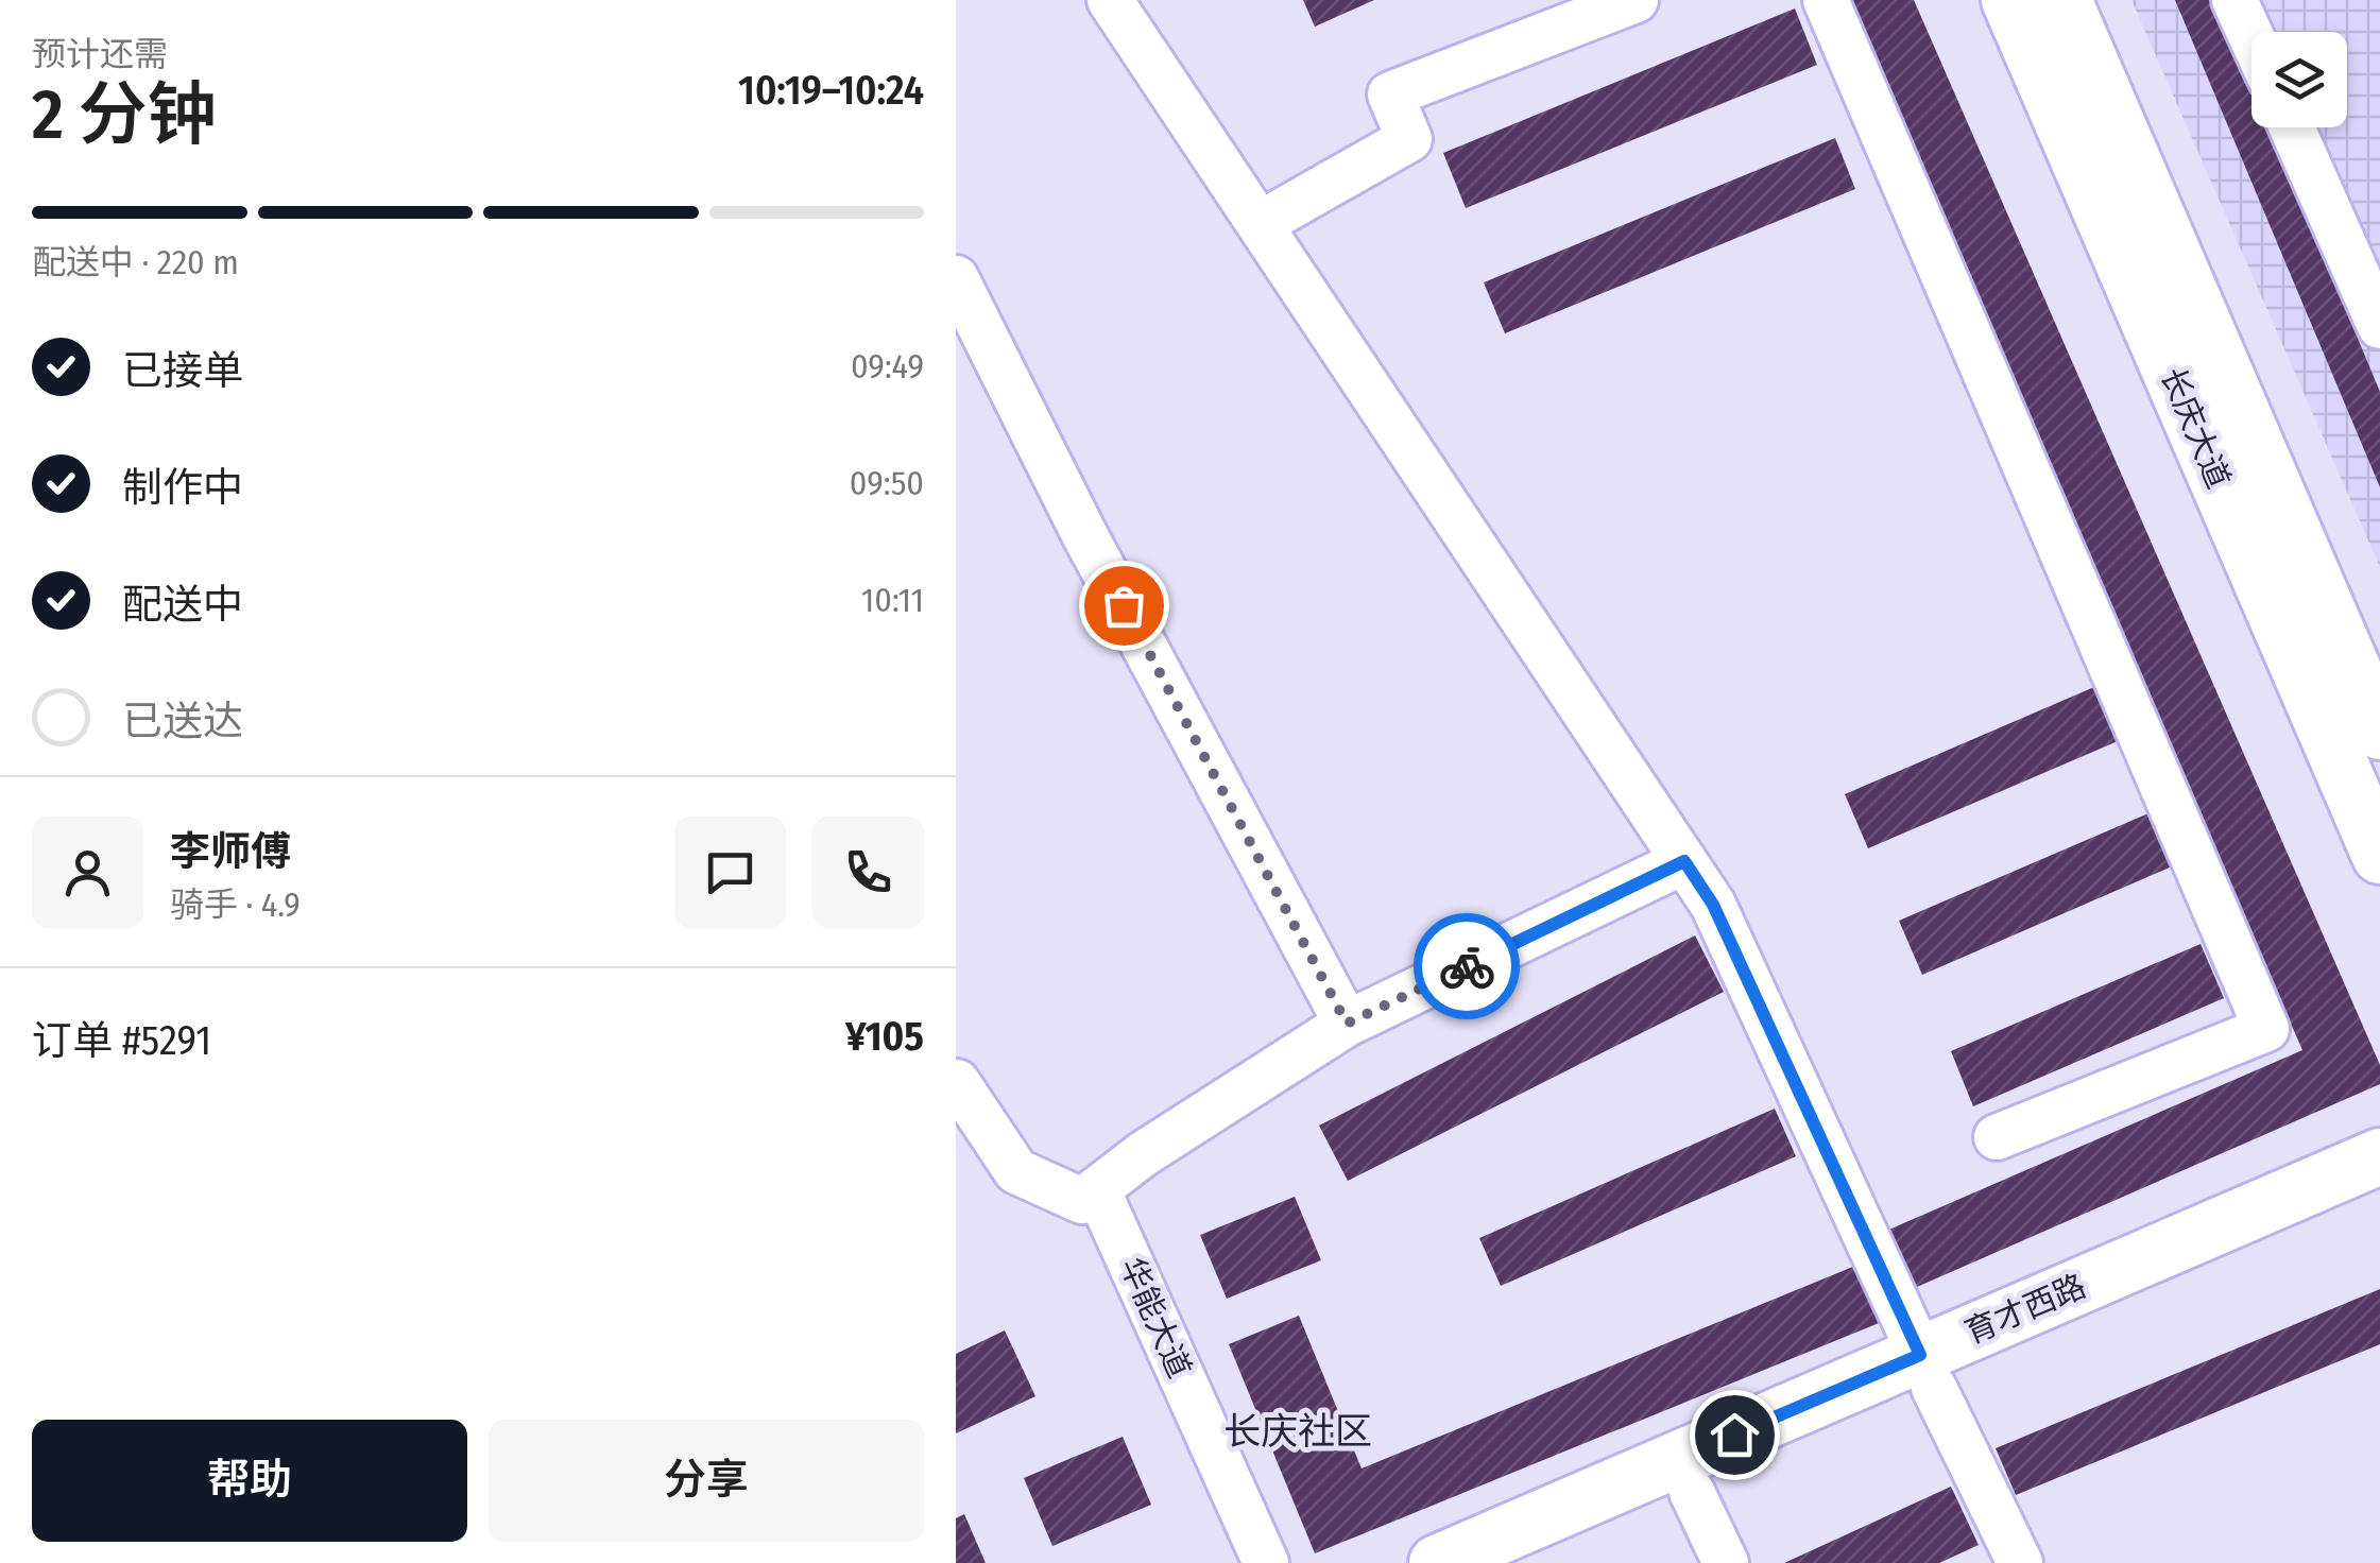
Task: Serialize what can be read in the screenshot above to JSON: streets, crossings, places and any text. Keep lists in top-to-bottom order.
{
  "streets": {
    "main road": ["长庆大道", "育才西路"],
    "street": ["华能大道"]
  },
  "districts": ["长庆社区"],
  "page": {
    "heading": ["2 分钟", "预计还需", "10:19–10:24"],
    "panel": [
      "李师傅",
      "骑手 · 4.9",
      "订单 #5291",
      "¥105"
    ],
    "bar": "配送中 · 220 m",
    "list": [
      ["已接单", "09:49"],
      ["制作中", "09:50"],
      ["配送中", "10:11"],
      "已送达"
    ],
    "buttons": ["帮助", "分享"]
  }
}
